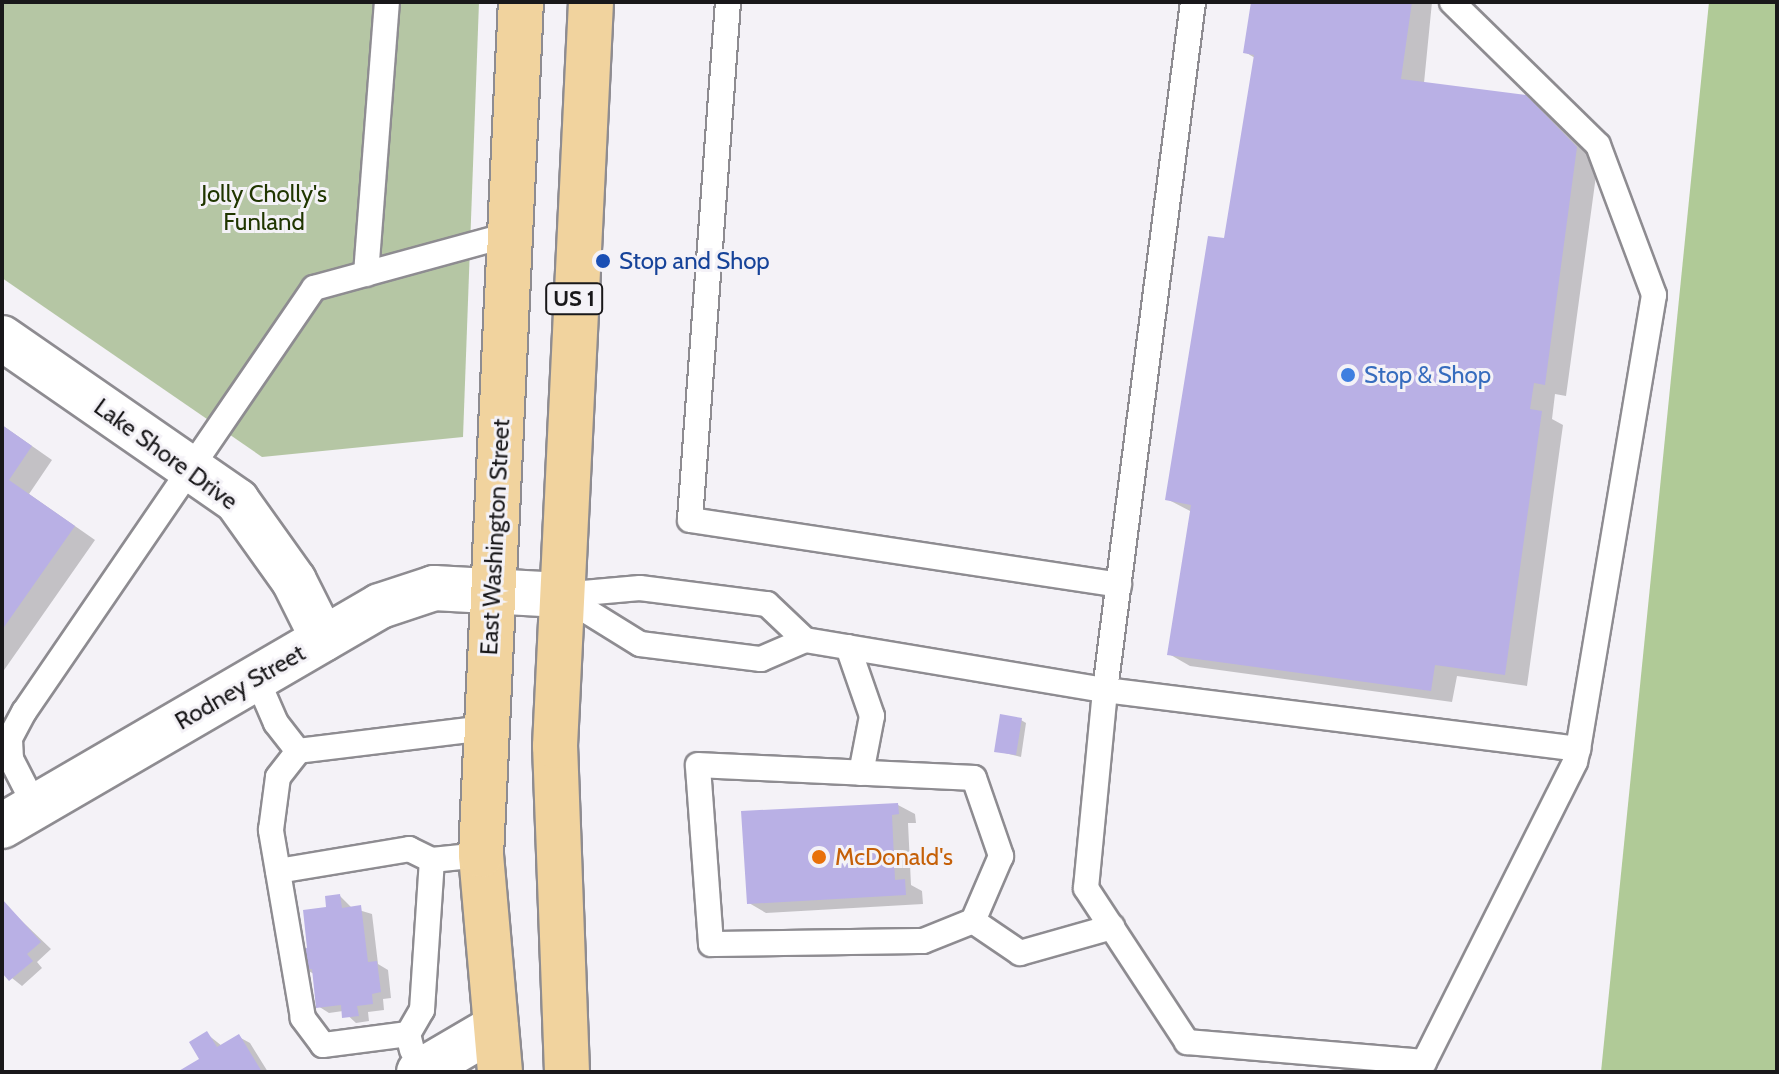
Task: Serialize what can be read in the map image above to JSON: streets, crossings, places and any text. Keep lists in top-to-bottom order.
{
  "streets": {
    "main road": ["US 1", "East Washington Street"],
    "street": ["Lake Shore Drive", "Rodney Street"]
  },
  "crossings": [
    ["US 1", "Rodney Street"],
    ["Lake Shore Drive", "Rodney Street"],
    ["East Washington Street", "Rodney Street"]
  ],
  "parks": ["Jolly Cholly's Funland"],
  "places": ["Stop and Shop", "Stop & Shop", "McDonald's"]
}
